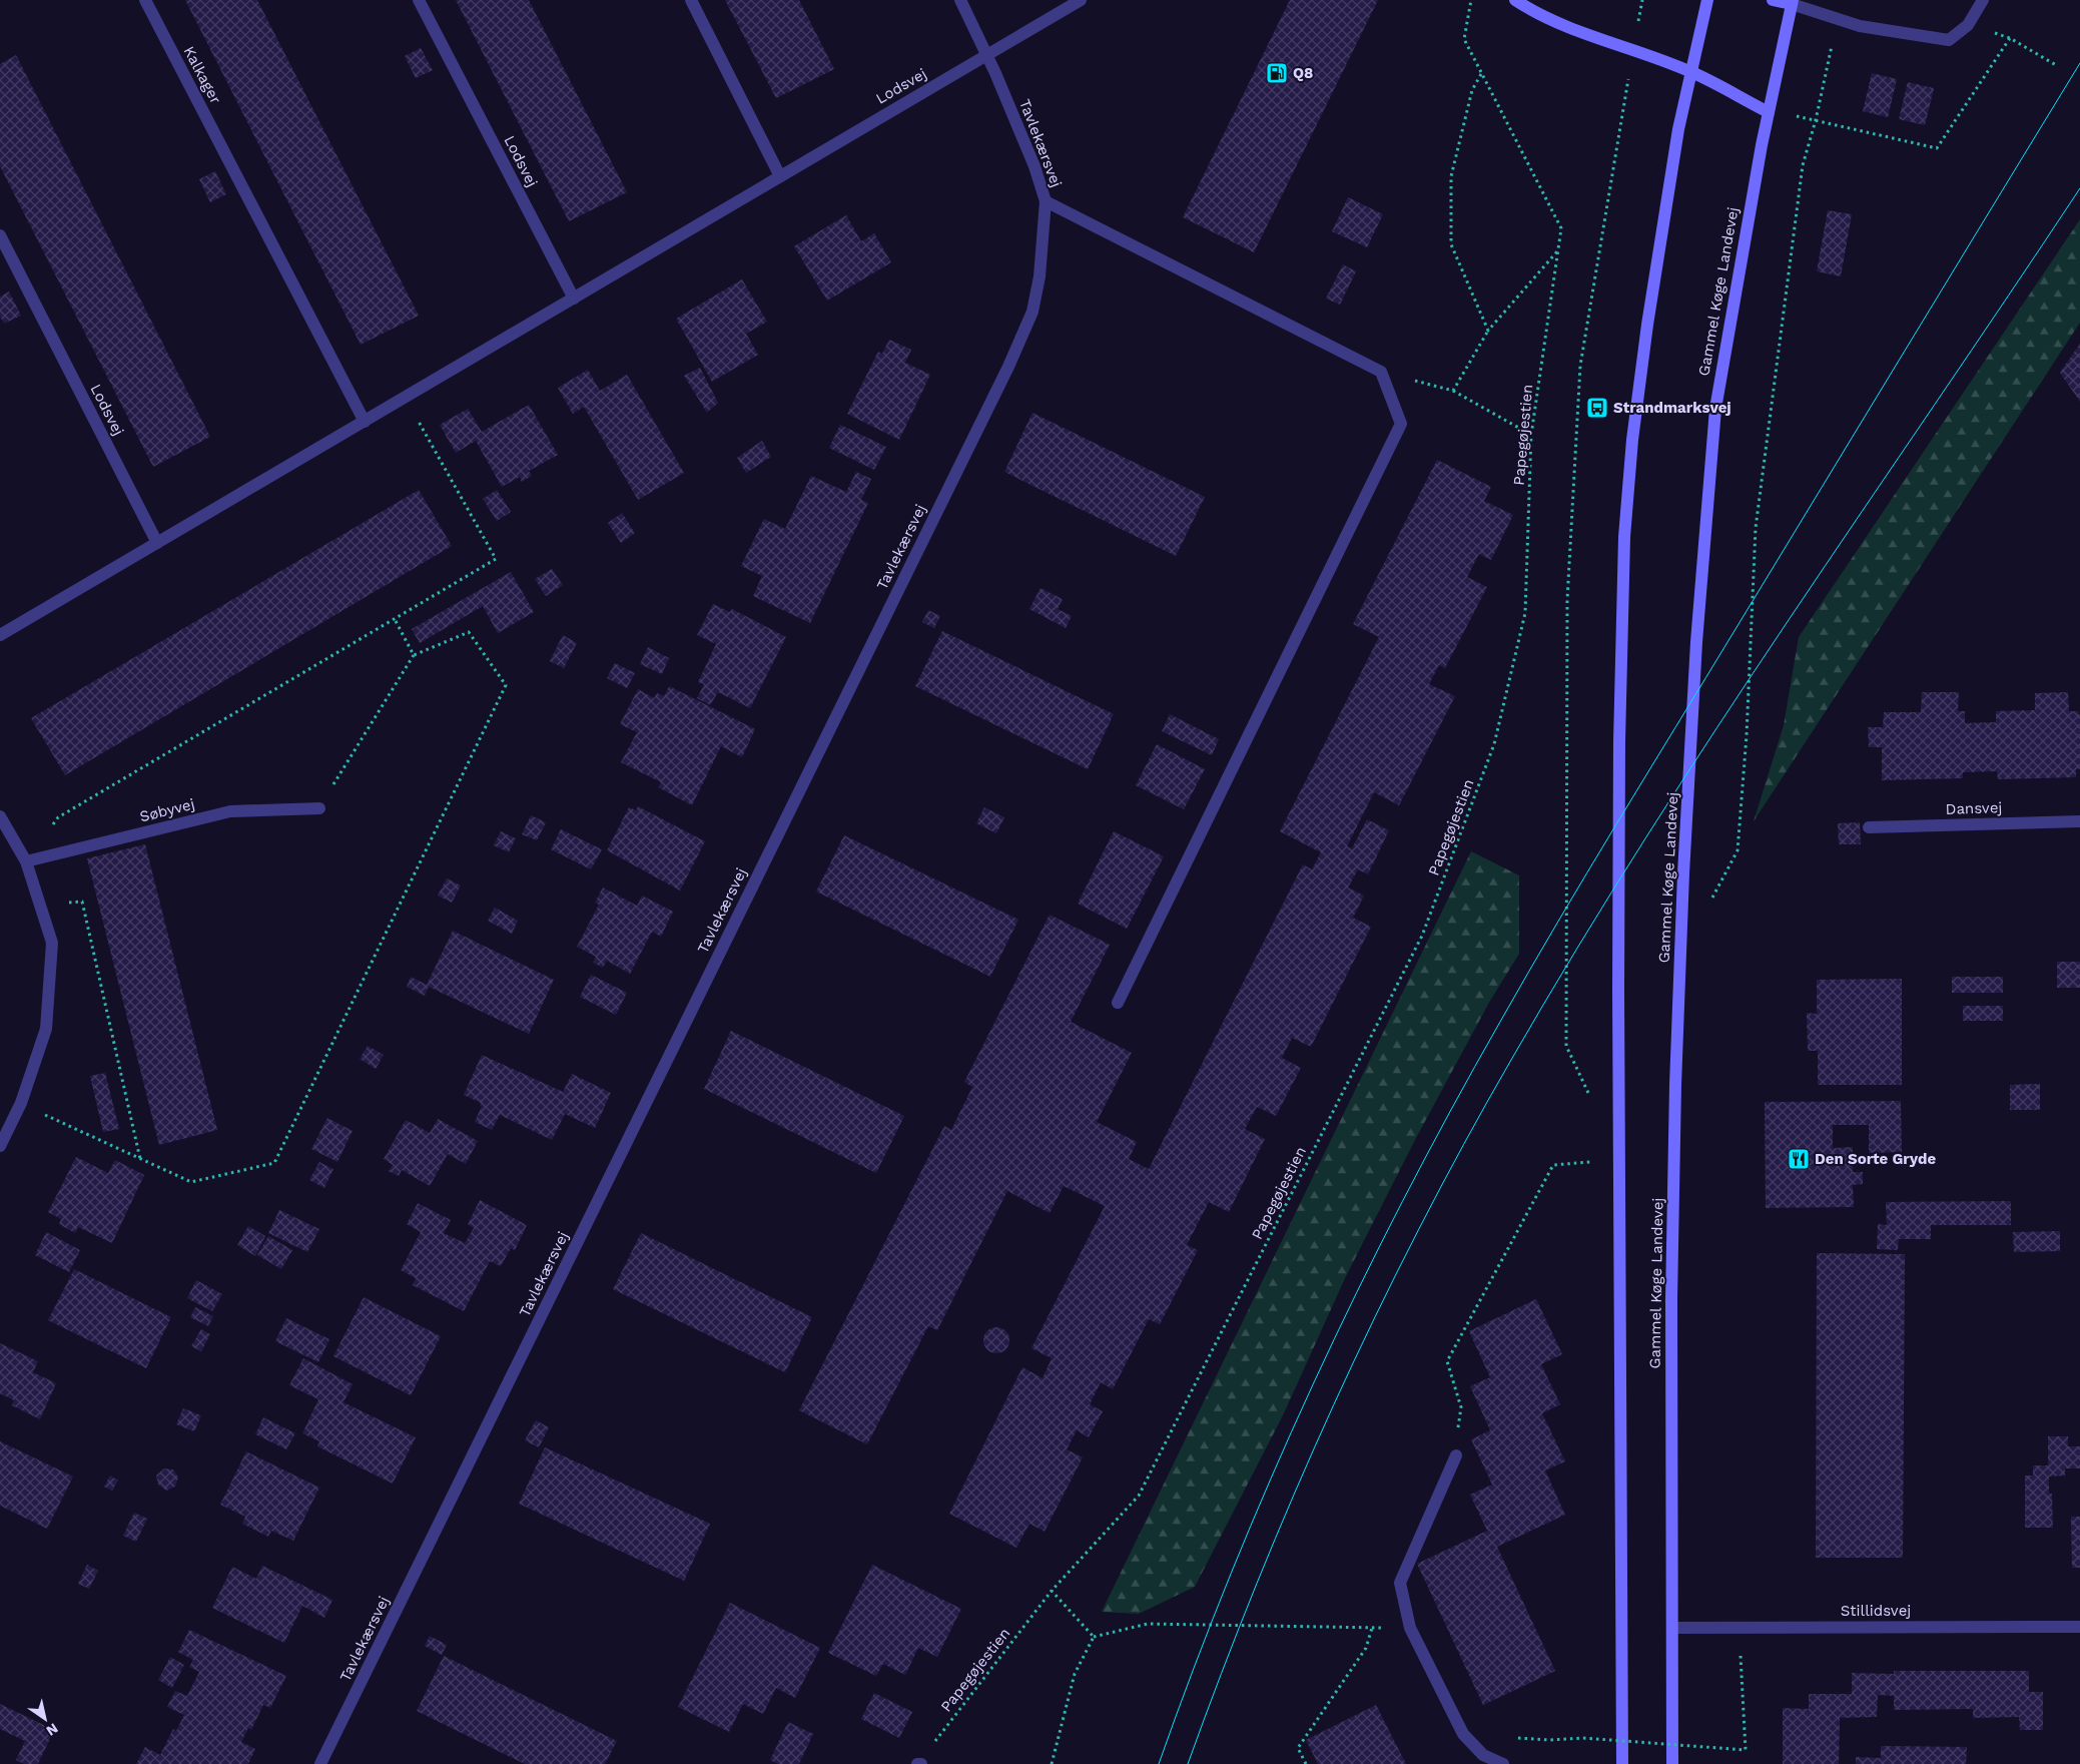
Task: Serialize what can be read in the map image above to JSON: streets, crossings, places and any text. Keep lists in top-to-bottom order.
{
  "streets": {
    "main road": ["Gammel Køge Landevej"],
    "street": [
      "Kalkager",
      "Lodsvej",
      "Tavlekærsvej",
      "Dansvej",
      "Søbyvej",
      "Stillidsvej"
    ],
    "path": ["Papegøjestien"]
  },
  "crossings": [
    ["Kalkager", "Lodsvej"],
    ["Lodsvej", "Tavlekærsvej"],
    ["Gammel Køge Landevej", "Stillidsvej"]
  ],
  "places": {
    "fuel station": ["Q8"],
    "bus stop": ["Strandmarksvej"],
    "restaurant": ["Den Sorte Gryde"]
  },
  "north": "bottom right"
}
